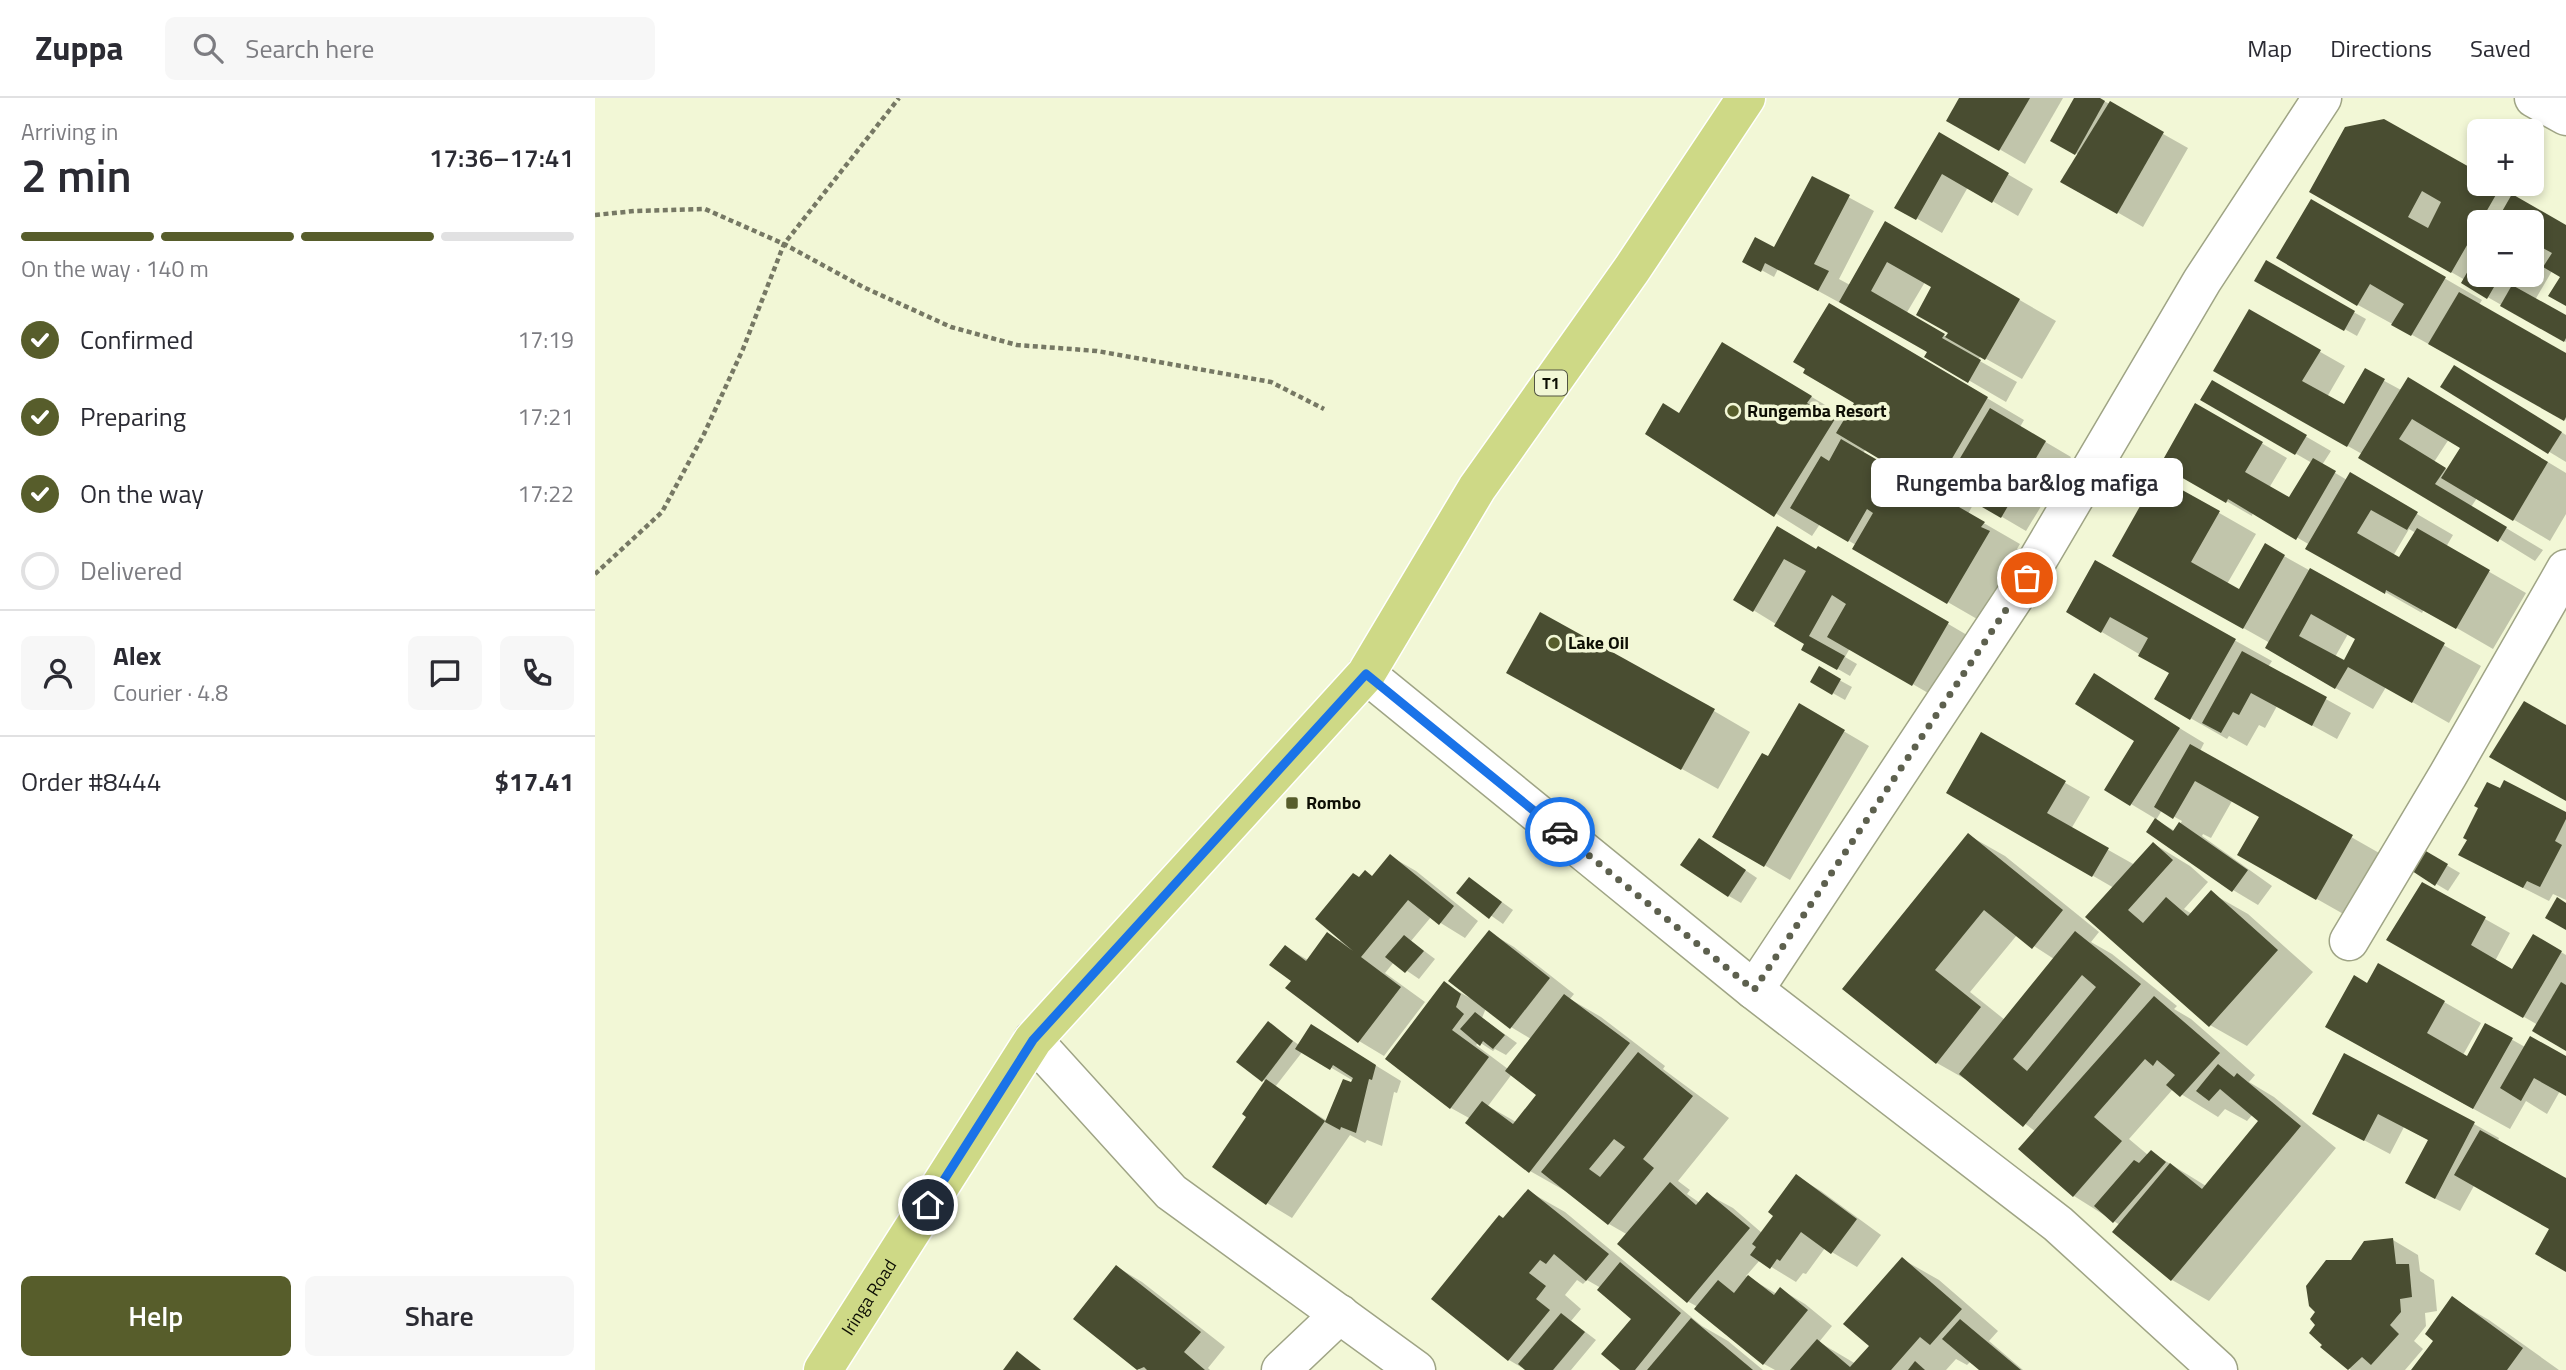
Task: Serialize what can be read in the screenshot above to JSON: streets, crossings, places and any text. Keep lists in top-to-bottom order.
{
  "streets": {
    "highway": ["T1", "Iringa Road"]
  },
  "crossings": [
    ["T1", "Iringa Road"]
  ],
  "places": {
    "other": ["Rungemba Resort", "Rungemba bar&log mafiga", "Lake Oil"],
    "transit": ["Rombo"]
  },
  "page": {
    "header": "Zuppa",
    "search": "Search here",
    "nav": ["Map", "Directions", "Saved"],
    "heading": ["2 min", "Arriving in", "17:36–17:41"],
    "panel": [
      "Alex",
      "Courier · 4.8",
      "Order #8444",
      "$17.41"
    ],
    "map_buttons": ["+", "−"],
    "bar": "On the way · 140 m",
    "list": [
      ["Confirmed", "17:19"],
      ["Preparing", "17:21"],
      ["On the way", "17:22"],
      "Delivered"
    ],
    "bubble": "Rungemba bar&log mafiga",
    "buttons": ["Help", "Share"]
  }
}
